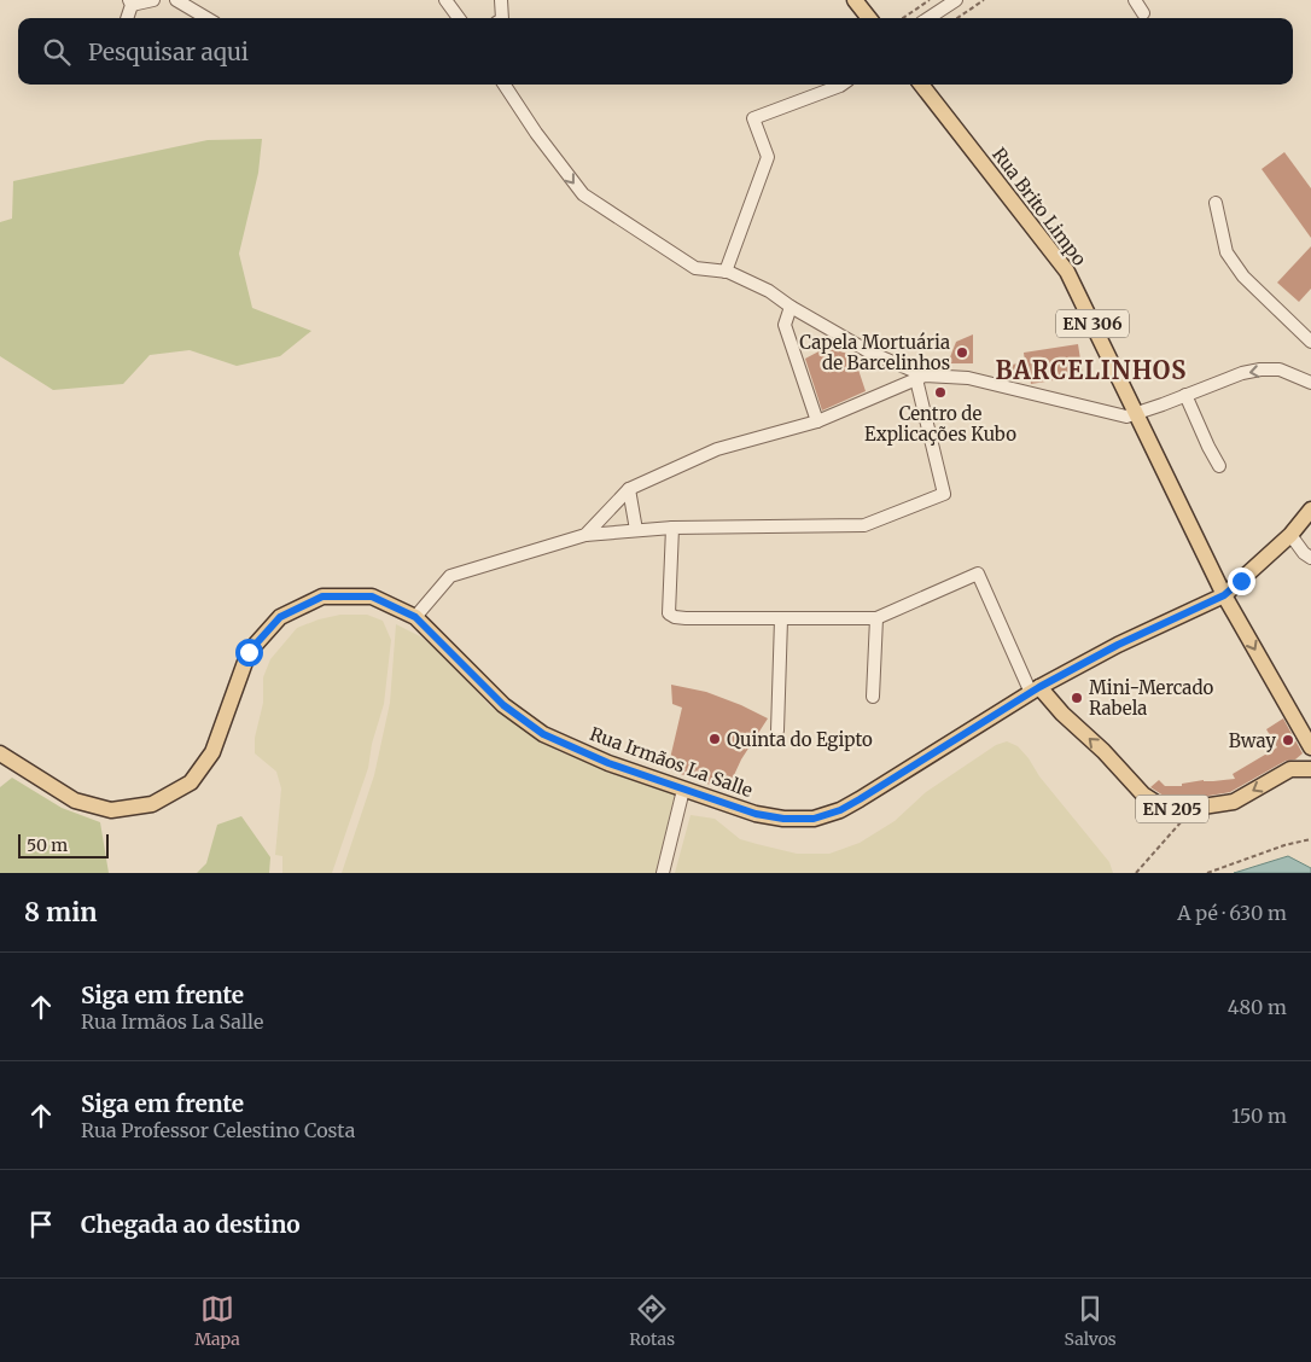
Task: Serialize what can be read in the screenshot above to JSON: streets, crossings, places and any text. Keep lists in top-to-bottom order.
{
  "streets": {
    "main road": [
      "Rua Brito Limpo",
      "EN 306",
      "Rua Irmãos La Salle",
      "EN 205"
    ]
  },
  "crossings": [
    ["Rua Brito Limpo", "Rua Irmãos La Salle"],
    ["Rua Irmãos La Salle", "EN 205"]
  ],
  "districts": ["BARCELINHOS"],
  "places": [
    "Capela Mortuária de Barcelinhos",
    "Centro de Explicações Kubo",
    "Mini-Mercado Rabela",
    "Quinta do Egipto",
    "Bway"
  ],
  "scale_bar": "50 m",
  "page": {
    "search": "Pesquisar aqui",
    "scale": "50 m",
    "heading": ["8 min", "A pé · 630 m"],
    "list": [
      ["Siga em frente", "Rua Irmãos La Salle", "480 m"],
      ["Siga em frente", "Rua Professor Celestino Costa", "150 m"],
      "Chegada ao destino"
    ],
    "nav": ["Mapa", "Rotas", "Salvos"]
  }
}
